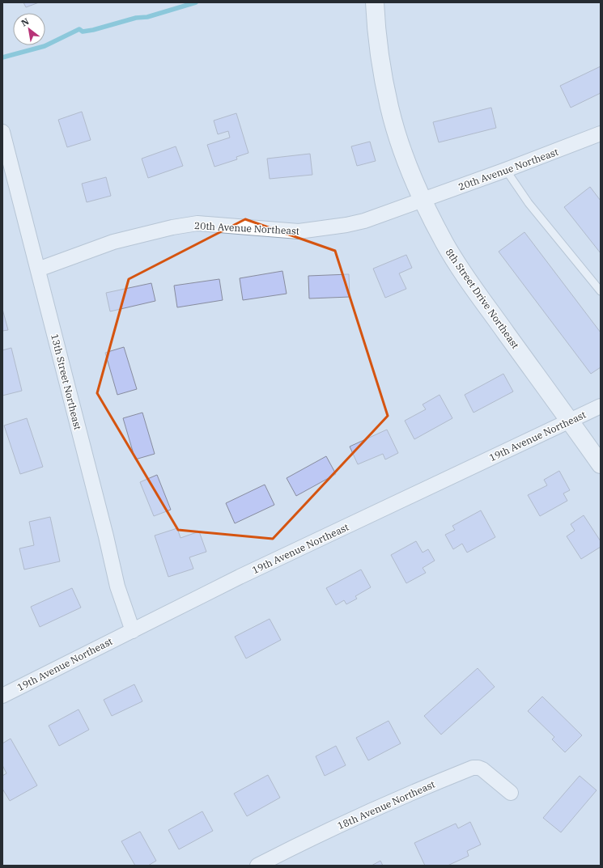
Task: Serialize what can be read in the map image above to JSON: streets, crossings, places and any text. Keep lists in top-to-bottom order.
{
  "streets": {
    "main road": ["8th Street Drive Northeast"],
    "street": [
      "20th Avenue Northeast",
      "13th Street Northeast",
      "19th Avenue Northeast",
      "18th Avenue Northeast"
    ]
  },
  "crossings": [
    ["20th Avenue Northeast", "8th Street Drive Northeast"],
    ["20th Avenue Northeast", "13th Street Northeast"],
    ["8th Street Drive Northeast", "19th Avenue Northeast"],
    ["13th Street Northeast", "19th Avenue Northeast"]
  ],
  "north": "top left"
}
